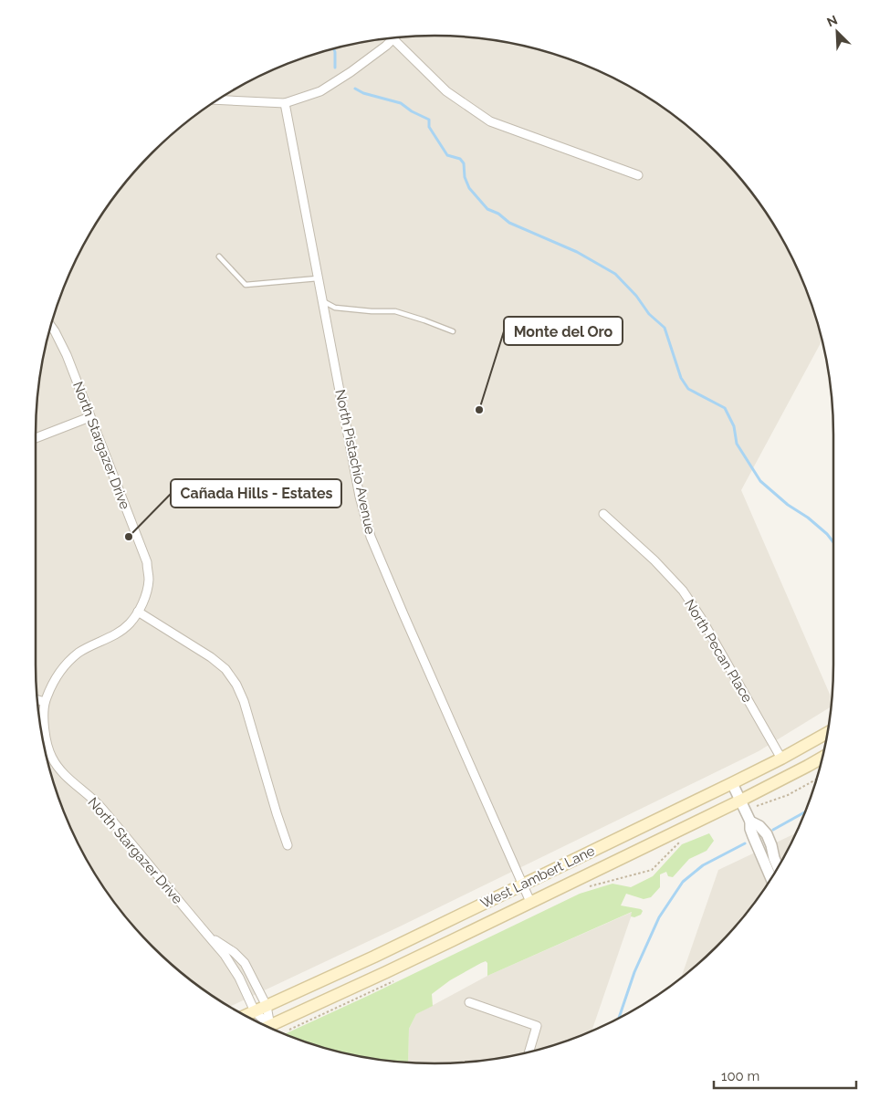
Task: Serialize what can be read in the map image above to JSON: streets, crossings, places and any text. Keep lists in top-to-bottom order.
{
  "streets": {
    "main road": ["West Lambert Lane"],
    "street": ["North Stargazer Drive", "North Pistachio Avenue", "North Pecan Place"]
  },
  "crossings": [
    ["North Stargazer Drive", "West Lambert Lane"],
    ["North Pistachio Avenue", "West Lambert Lane"],
    ["North Pecan Place", "West Lambert Lane"]
  ],
  "places": ["Monte del Oro", "Cañada Hills - Estates"],
  "scale_bar": "100 m",
  "north": "top left"
}
